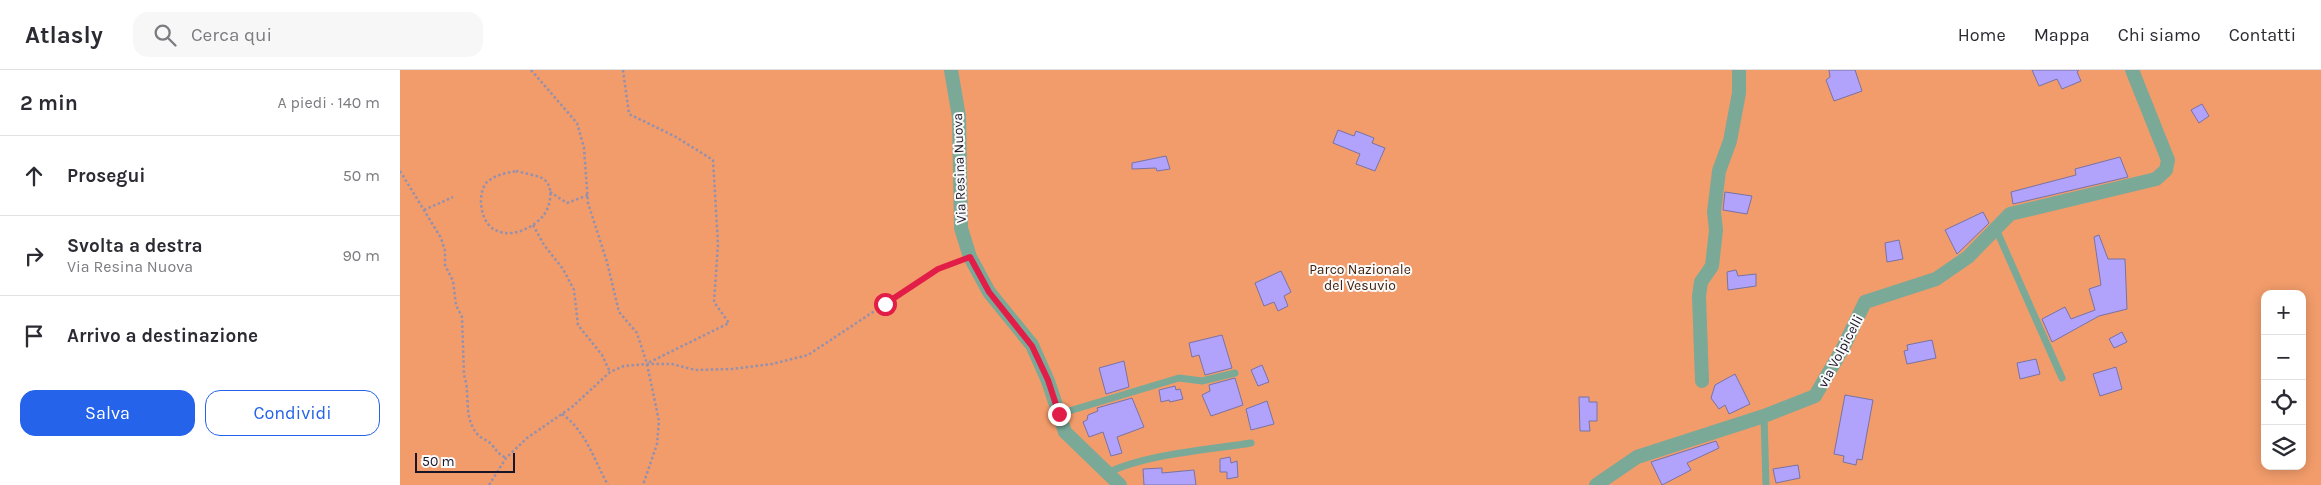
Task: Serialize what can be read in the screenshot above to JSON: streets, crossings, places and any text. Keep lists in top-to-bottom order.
{
  "streets": {
    "street": ["Via Resina Nuova", "via Volpicelli"]
  },
  "parks": ["Parco Nazionale del Vesuvio"],
  "scale_bar": "50 m",
  "page": {
    "header": "Atlasly",
    "search": "Cerca qui",
    "nav": [
      "Home",
      "Mappa",
      "Chi siamo",
      "Contatti"
    ],
    "heading": ["2 min", "A piedi · 140 m"],
    "list": [
      ["Prosegui", "50 m"],
      ["Svolta a destra", "Via Resina Nuova", "90 m"],
      "Arrivo a destinazione"
    ],
    "map_buttons": ["+", "−"],
    "buttons": ["Salva", "Condividi"],
    "scale": "50 m"
  }
}
